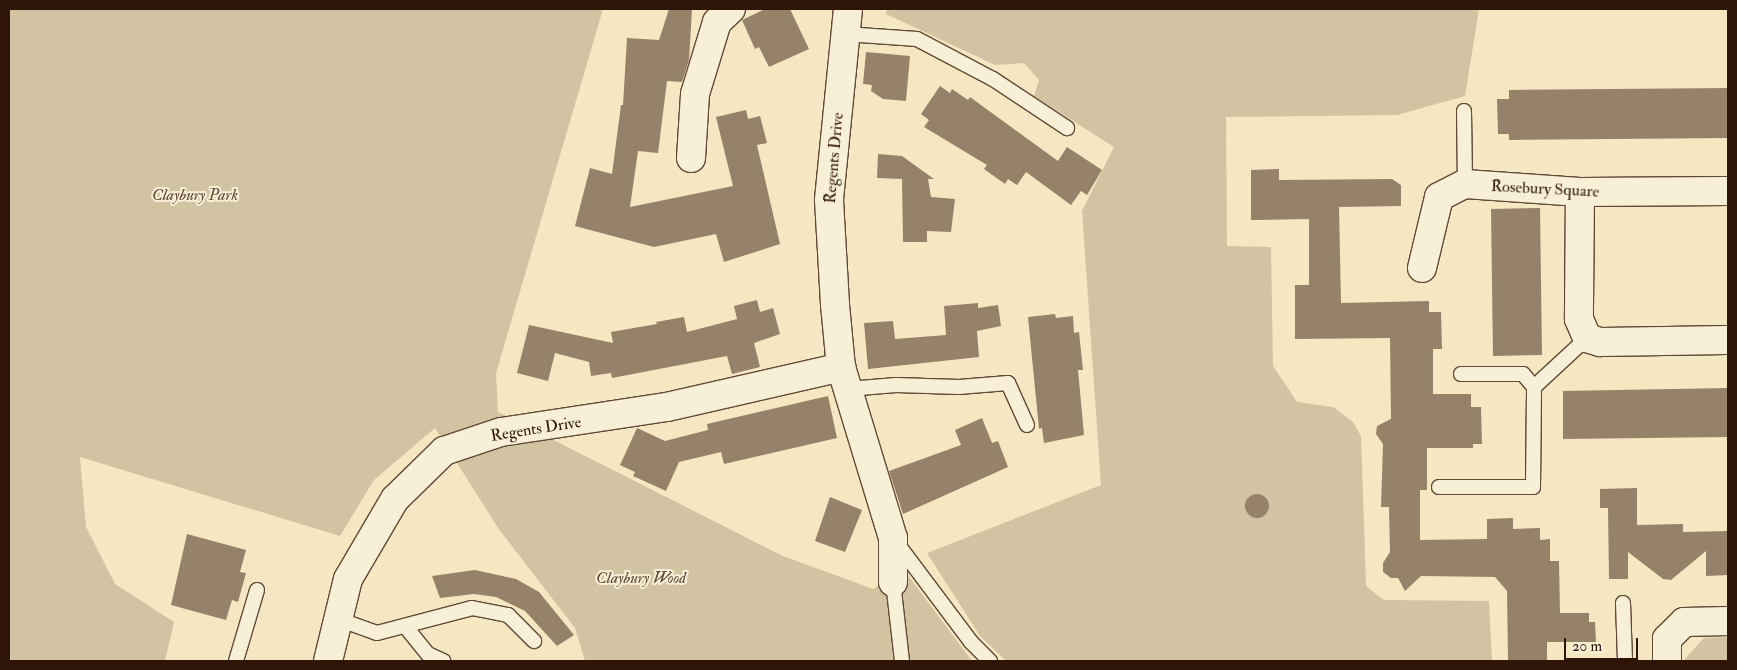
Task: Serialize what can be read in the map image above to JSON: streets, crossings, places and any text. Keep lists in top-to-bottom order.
{
  "streets": {
    "street": ["Regents Drive", "Rosebury Square"]
  },
  "parks": ["Claybury Park", "Claybury Wood"],
  "scale_bar": "20 m"
}
